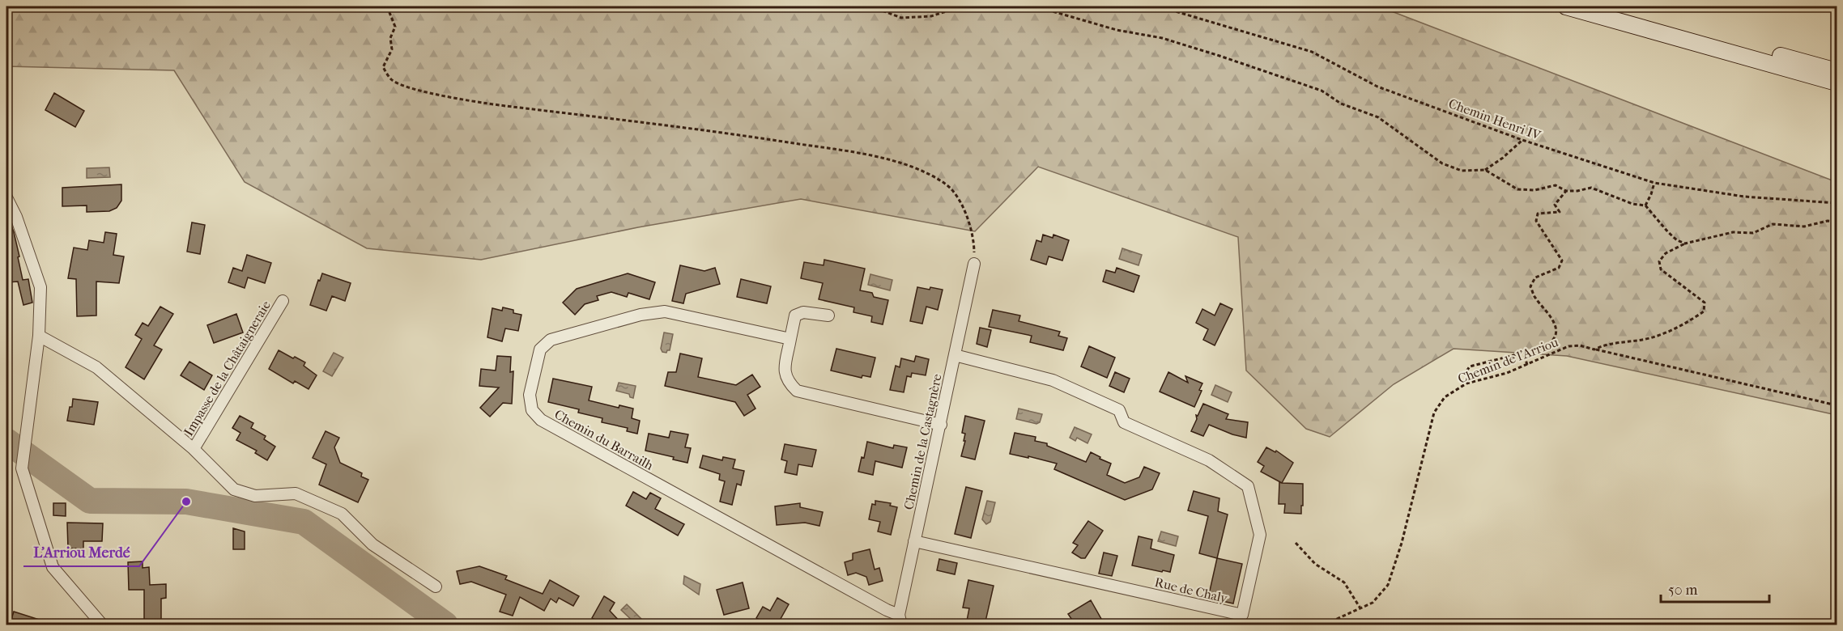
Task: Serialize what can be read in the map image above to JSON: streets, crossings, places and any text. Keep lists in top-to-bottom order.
{
  "streets": {
    "street": [
      "Impasse de la Châtaigneraie",
      "Chemin du Barrailh",
      "Chemin de la Castagnère",
      "Rue de Chaly"
    ],
    "path": ["Chemin Henri IV", "Chemin de l'Arriou"]
  },
  "crossings": [
    ["Chemin du Barrailh", "Chemin de la Castagnère"],
    ["Chemin de la Castagnère", "Rue de Chaly"]
  ],
  "places": ["L'Arriou Merdé"],
  "scale_bar": "50 m"
}
